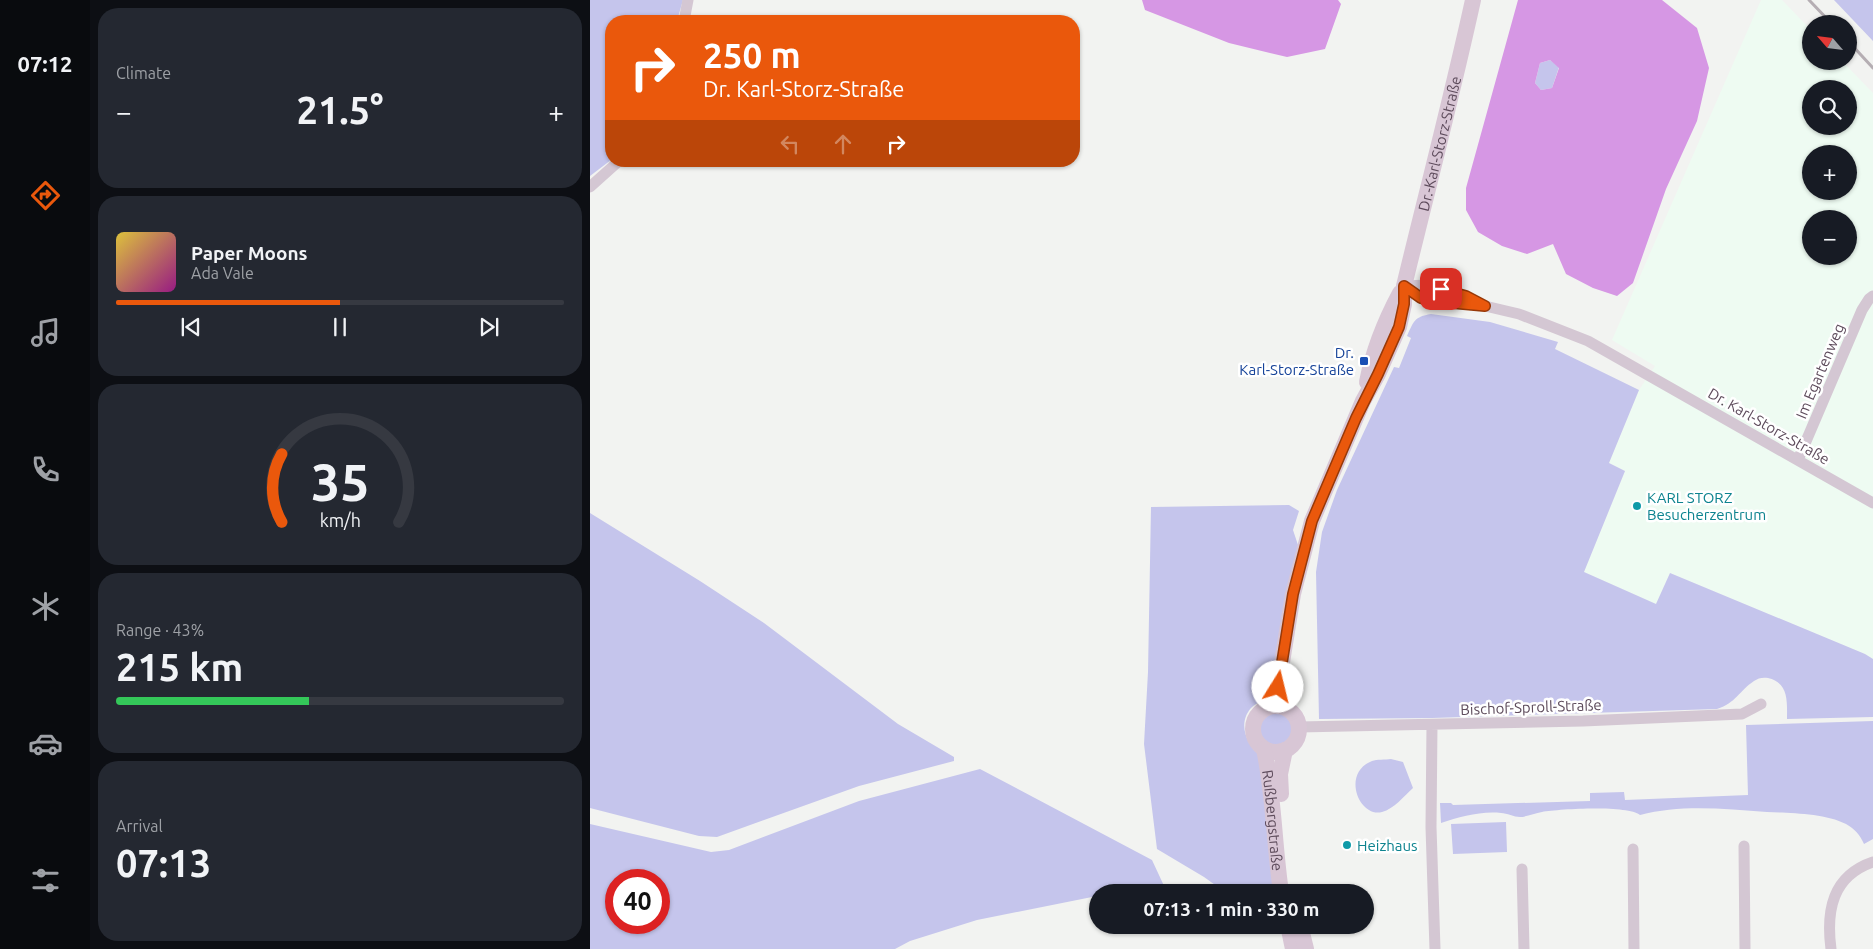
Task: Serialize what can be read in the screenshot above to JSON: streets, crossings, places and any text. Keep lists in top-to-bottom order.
{
  "streets": {
    "street": [
      "Dr.-Karl-Storz-Straße",
      "Im Egartenweg",
      "Dr. Karl-Storz-Straße",
      "Bischof-Sproll-Straße",
      "Rußbergstraße"
    ]
  },
  "crossings": [
    ["Dr.-Karl-Storz-Straße", "Dr. Karl-Storz-Straße"],
    ["Im Egartenweg", "Dr. Karl-Storz-Straße"],
    ["Bischof-Sproll-Straße", "Rußbergstraße"]
  ],
  "places": {
    "transit": ["Dr. Karl-Storz-Straße"],
    "other": ["KARL STORZ Besucherzentrum", "Heizhaus"]
  },
  "north": "top left",
  "page": {
    "tabs": "07:12",
    "tile": [
      "Climate",
      ["Range · 43%", "215 km"],
      ["Arrival", "07:13"]
    ],
    "map_buttons": ["+", "−"],
    "turn": ["250 m", "Dr. Karl-Storz-Straße"],
    "heat": ["−", "21.5°", "+"],
    "song": ["Paper Moons", "Ada Vale"],
    "limit": "40",
    "trip": "07:13 · 1 min · 330 m",
    "gauge": ["35", "km/h"]
  }
}
